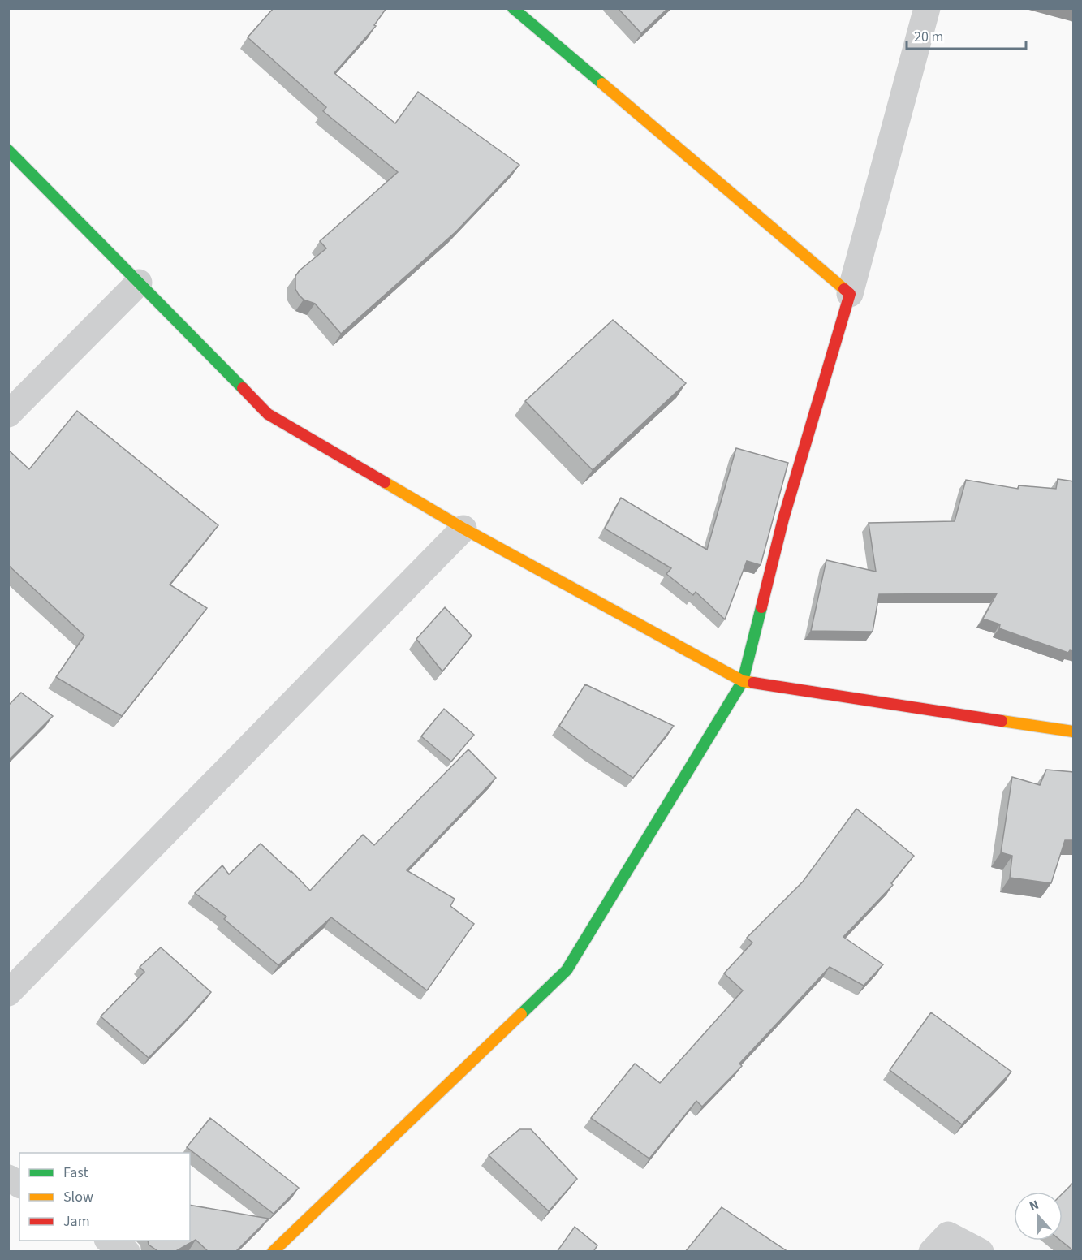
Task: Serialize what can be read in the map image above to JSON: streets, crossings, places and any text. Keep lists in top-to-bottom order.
{
  "legend": ["Fast", "Slow", "Jam"],
  "scale_bar": "20 m",
  "north": "top"
}
